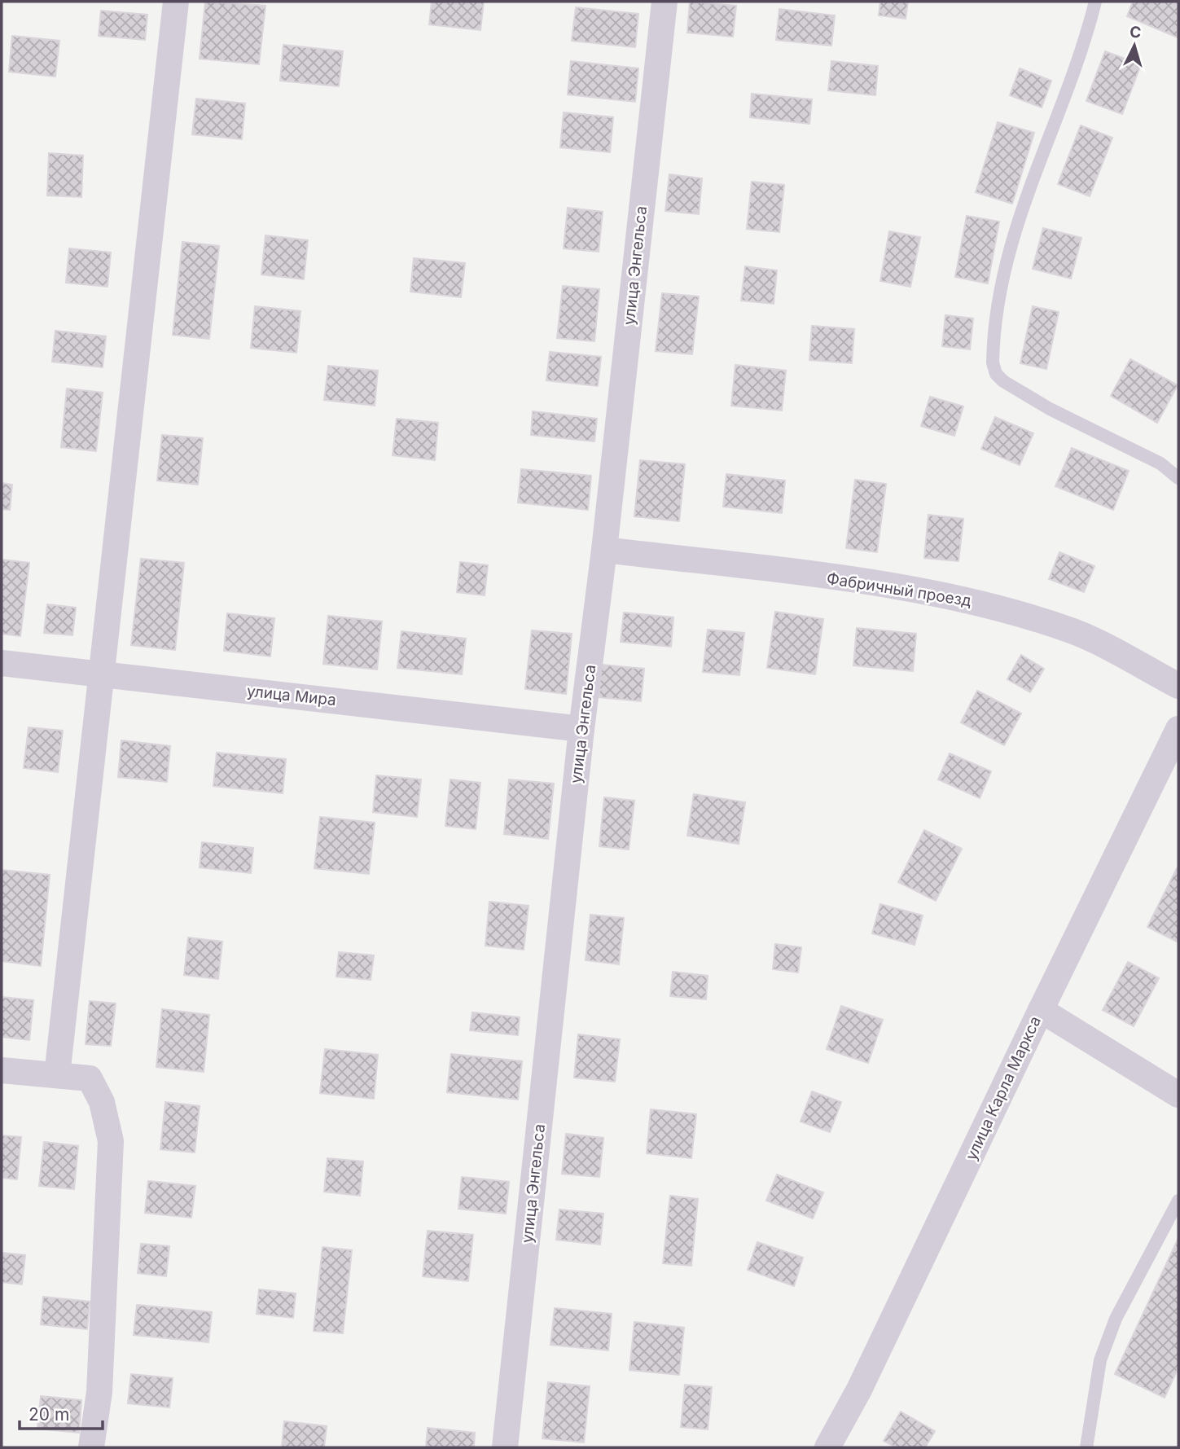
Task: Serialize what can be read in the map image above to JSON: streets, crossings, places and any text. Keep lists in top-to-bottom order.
{
  "streets": {
    "street": [
      "улица Энгельса",
      "Фабричный проезд",
      "улица Мира",
      "улица Карла Маркса"
    ]
  },
  "crossings": [
    ["улица Энгельса", "Фабричный проезд"],
    ["улица Энгельса", "улица Мира"]
  ],
  "scale_bar": "20 m",
  "north": "top"
}
